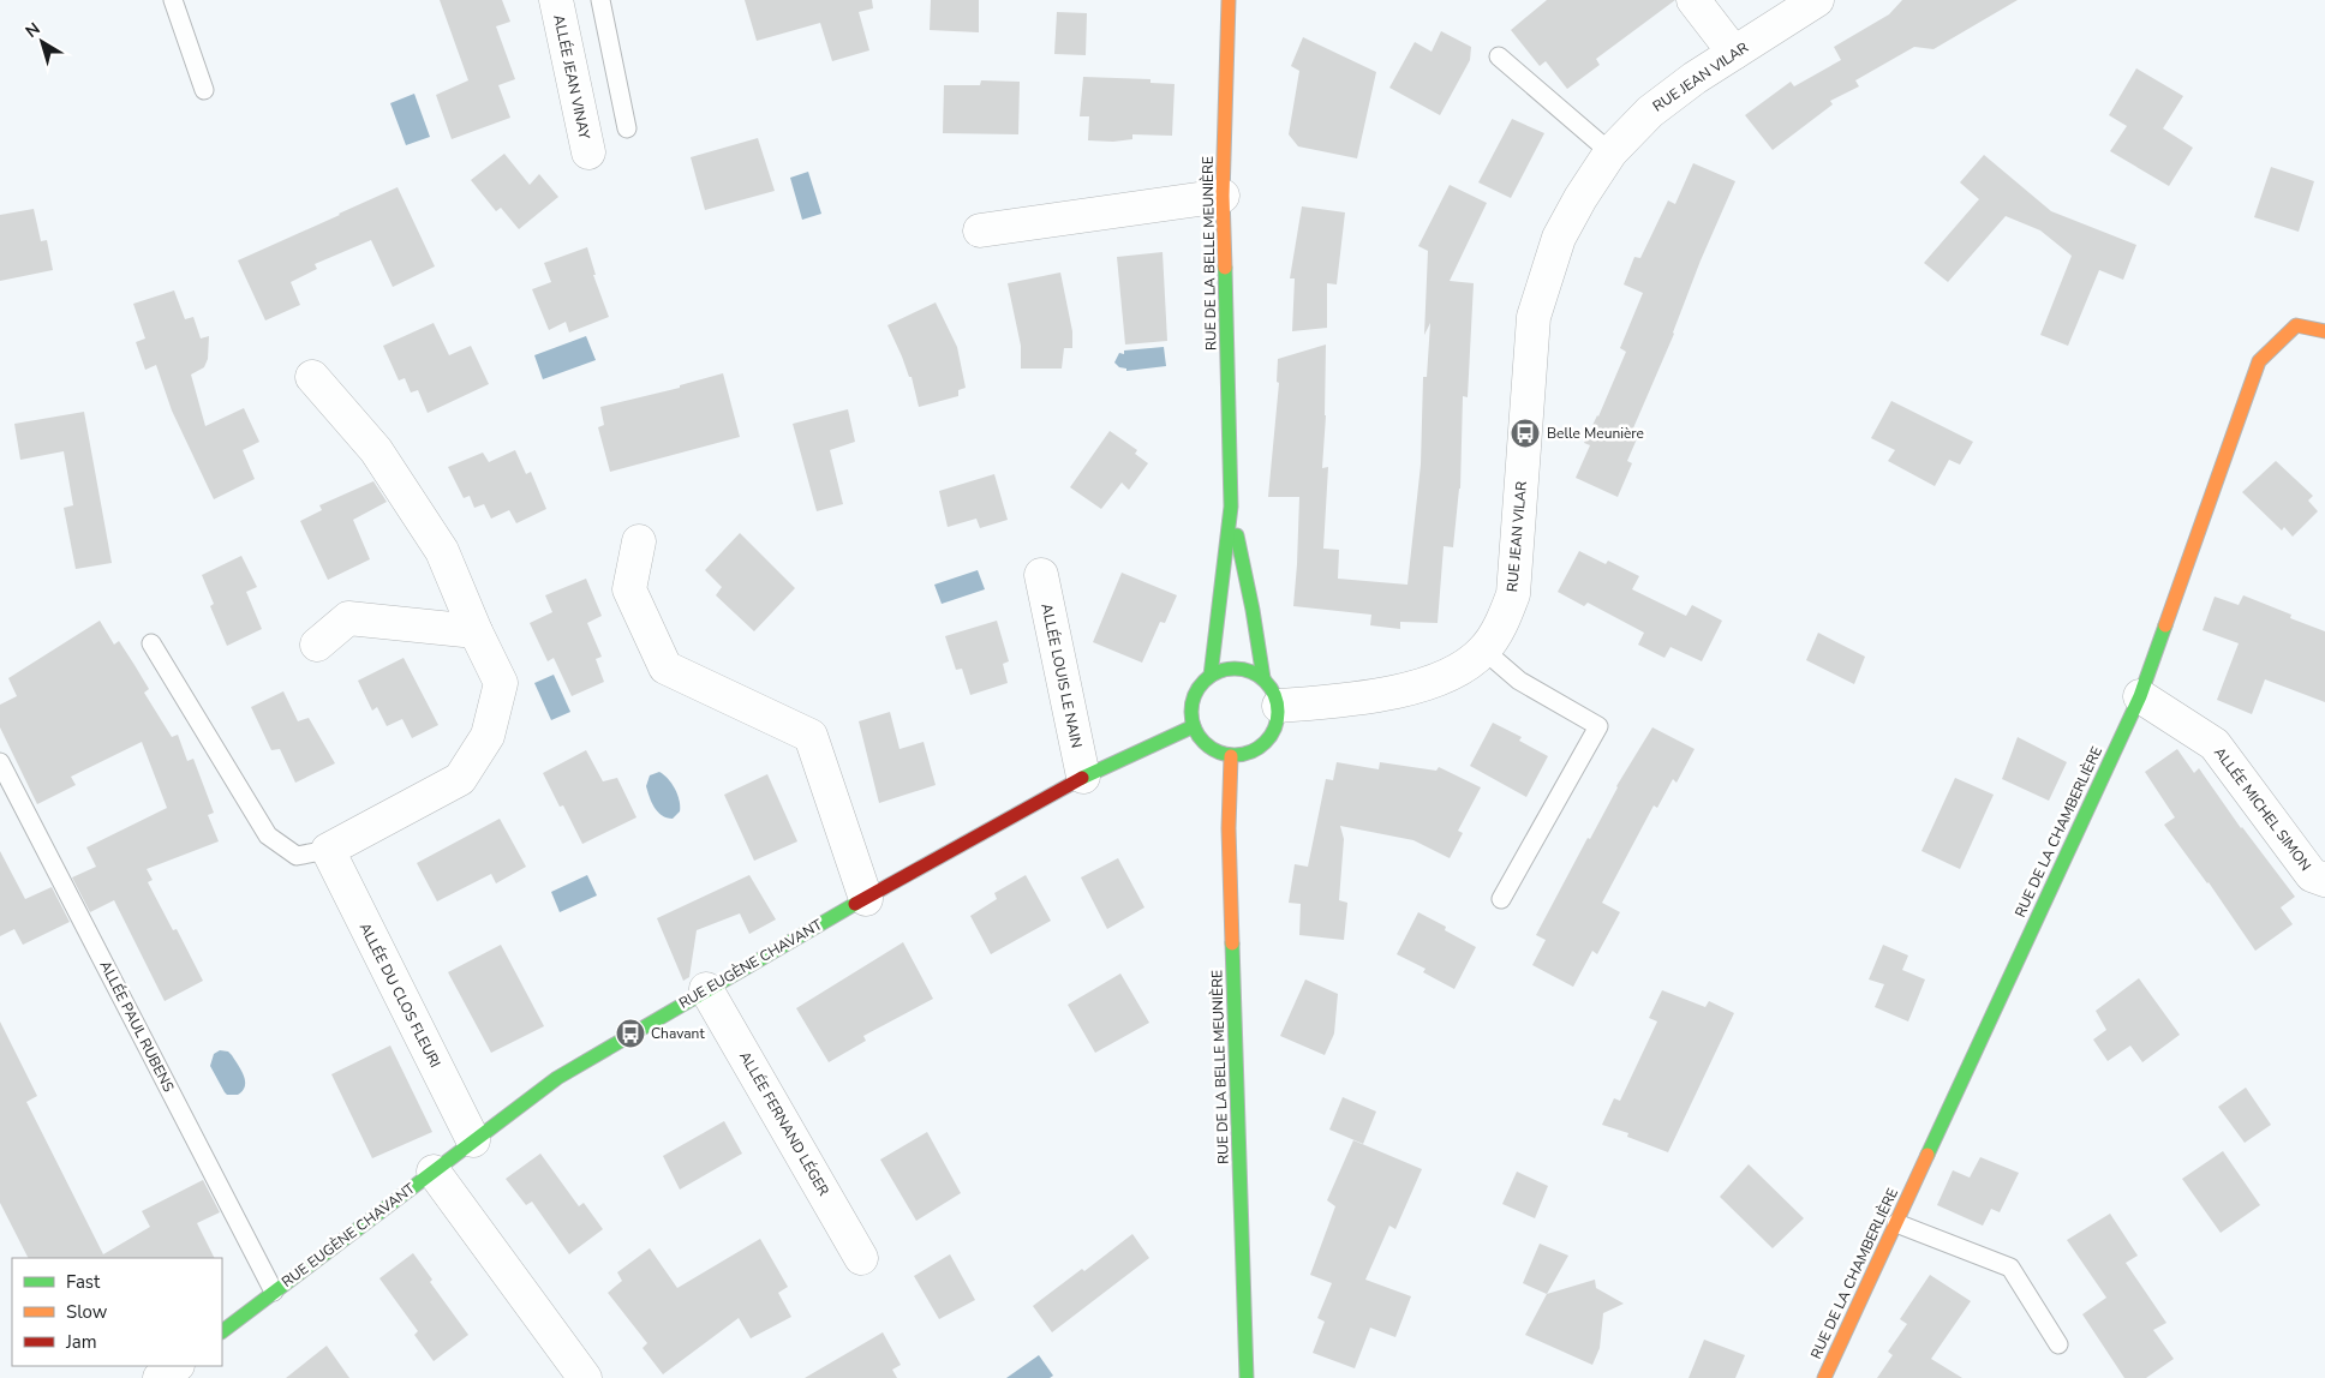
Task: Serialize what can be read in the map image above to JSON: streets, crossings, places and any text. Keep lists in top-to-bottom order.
{
  "streets": {
    "street": [
      "ALLÉE JEAN VINAY",
      "RUE JEAN VILAR",
      "RUE DE LA BELLE MEUNIÈRE",
      "ALLÉE LOUIS LE NAIN",
      "ALLÉE MICHEL SIMON",
      "RUE DE LA CHAMBERLIÈRE",
      "RUE EUGÈNE CHAVANT",
      "ALLÉE DU CLOS FLEURI",
      "ALLÉE FERNAND LÉGER"
    ],
    "lane": ["ALLÉE PAUL RUBENS"]
  },
  "crossings": [
    ["RUE JEAN VILAR", "RUE DE LA BELLE MEUNIÈRE"],
    ["RUE JEAN VILAR", "RUE EUGÈNE CHAVANT"],
    ["RUE DE LA BELLE MEUNIÈRE", "RUE EUGÈNE CHAVANT"],
    ["ALLÉE LOUIS LE NAIN", "RUE EUGÈNE CHAVANT"],
    ["ALLÉE MICHEL SIMON", "RUE DE LA CHAMBERLIÈRE"],
    ["RUE EUGÈNE CHAVANT", "ALLÉE DU CLOS FLEURI"],
    ["RUE EUGÈNE CHAVANT", "ALLÉE PAUL RUBENS"],
    ["RUE EUGÈNE CHAVANT", "ALLÉE FERNAND LÉGER"]
  ],
  "places": {
    "bus stop": ["Belle Meunière", "Chavant"]
  },
  "legend": ["Fast", "Slow", "Jam"],
  "north": "top left"
}
